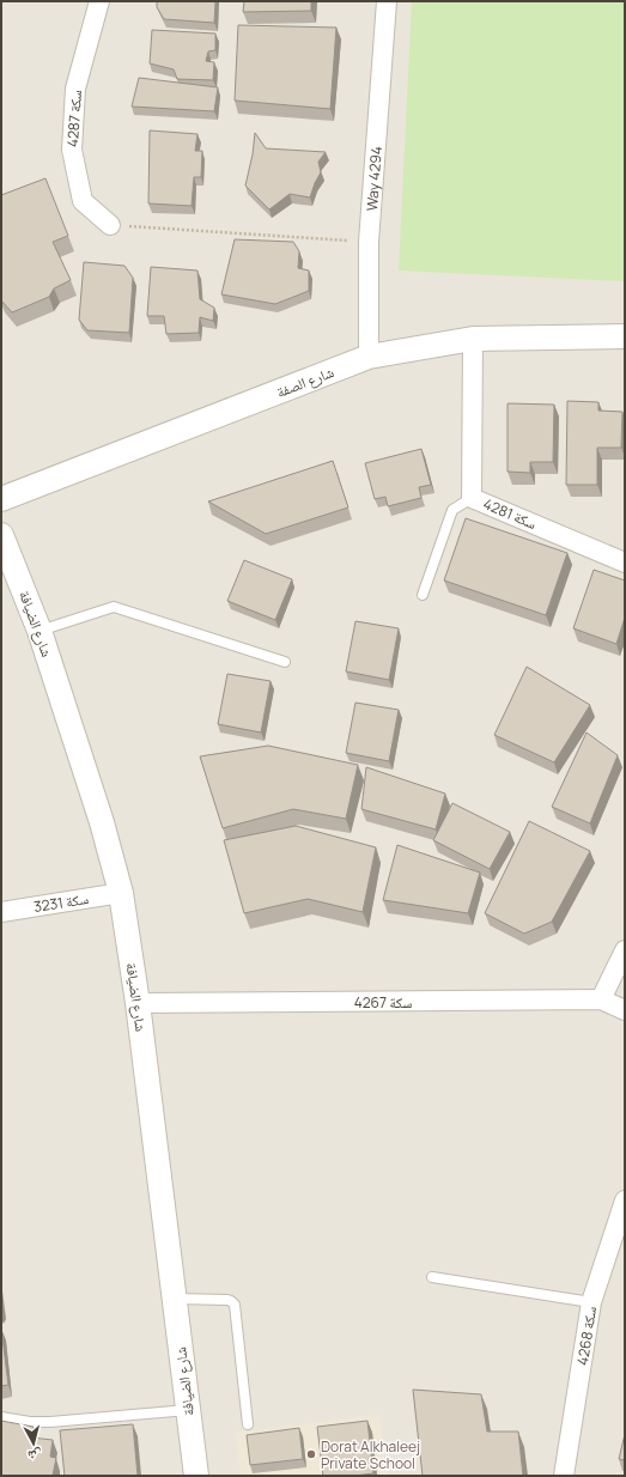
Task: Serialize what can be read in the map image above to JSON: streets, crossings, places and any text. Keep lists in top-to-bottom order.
{
  "streets": {
    "street": [
      "سكة 4287",
      "Way 4294",
      "شارع الصفة",
      "سكة 4281",
      "شارع الضيافة",
      "سكة 3231",
      "سكة 4267",
      "سكة 4268"
    ]
  },
  "crossings": [
    ["Way 4294", "شارع الصفة"],
    ["شارع الضيافة", "سكة 3231"],
    ["شارع الضيافة", "سكة 4267"]
  ],
  "places": ["Dorat Alkhaleej Private School"],
  "north": "bottom"
}
